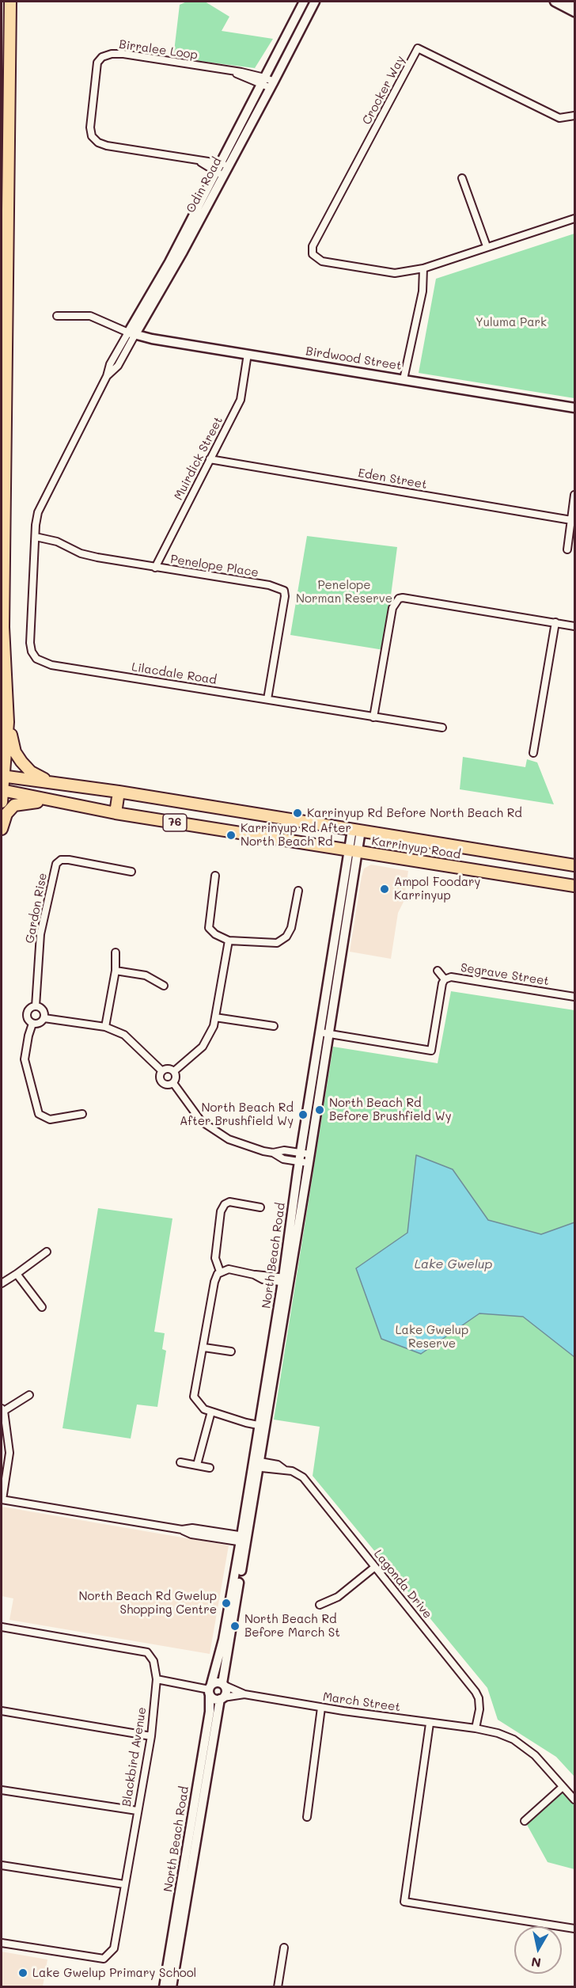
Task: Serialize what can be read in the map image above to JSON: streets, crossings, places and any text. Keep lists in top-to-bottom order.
{
  "streets": {
    "highway": ["76", "Karrinyup Road"],
    "main road": ["Odin Road", "Birdwood Street", "North Beach Road"],
    "street": [
      "Birralee Loop",
      "Crocker Way",
      "Muirdick Street",
      "Eden Street",
      "Penelope Place",
      "Lilacdale Road",
      "Gardon Rise",
      "Segrave Street",
      "Lagonda Drive",
      "March Street",
      "Blackbird Avenue"
    ]
  },
  "crossings": [
    ["Birralee Loop", "Odin Road"],
    ["Odin Road", "Birdwood Street"],
    ["Odin Road", "Lilacdale Road"],
    ["Birdwood Street", "Muirdick Street"],
    ["Muirdick Street", "Eden Street"],
    ["Muirdick Street", "Penelope Place"],
    ["Penelope Place", "Lilacdale Road"],
    ["Karrinyup Road", "North Beach Road"],
    ["Segrave Street", "North Beach Road"],
    ["North Beach Road", "Lagonda Drive"],
    ["North Beach Road", "March Street"],
    ["Lagonda Drive", "March Street"]
  ],
  "water": ["Lake Gwelup"],
  "parks": ["Yuluma Park", "Penelope Norman Reserve", "Lake Gwelup Reserve"],
  "places": [
    "Karrinyup Rd Before North Beach Rd",
    "Karrinyup Rd After North Beach Rd",
    "Ampol Foodary Karrinyup",
    "North Beach Rd Before Brushfield Wy",
    "North Beach Rd After Brushfield Wy",
    "North Beach Rd Gwelup Shopping Centre",
    "North Beach Rd Before March St",
    "Lake Gwelup Primary School"
  ],
  "north": "bottom"
}
